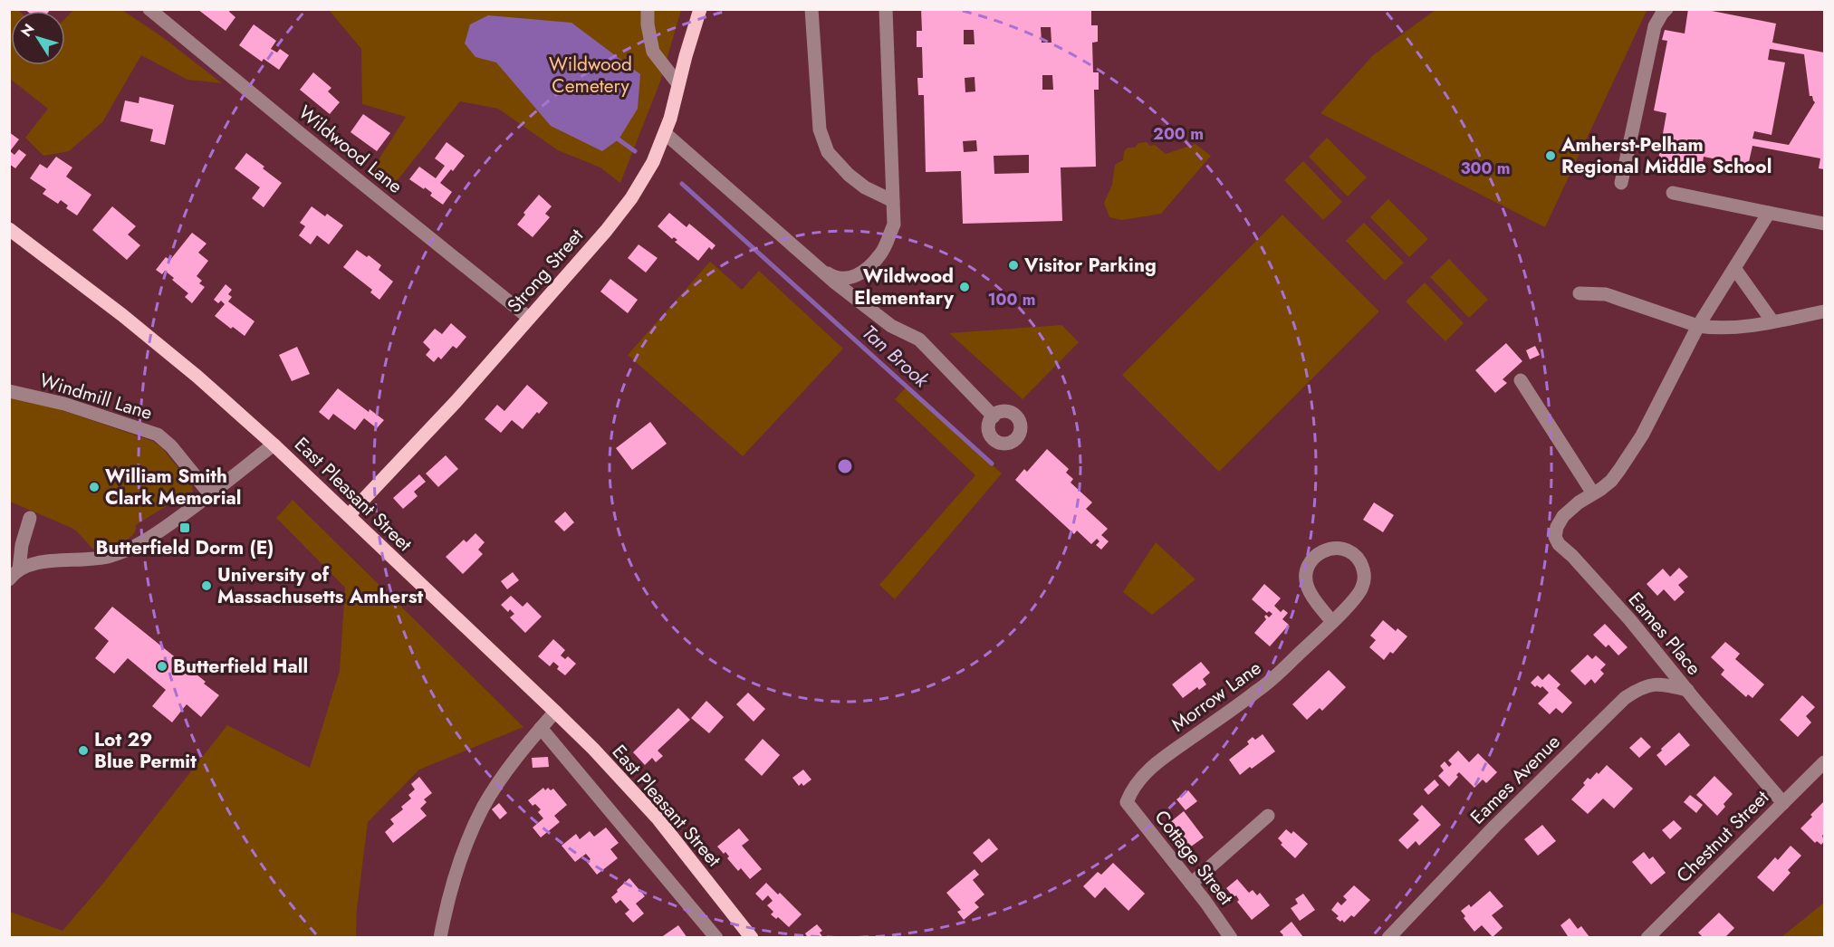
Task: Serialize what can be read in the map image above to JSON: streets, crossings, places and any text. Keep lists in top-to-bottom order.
{
  "streets": {
    "main road": ["Strong Street", "East Pleasant Street"],
    "street": [
      "Wildwood Lane",
      "Windmill Lane",
      "Eames Place",
      "Morrow Lane",
      "Eames Avenue",
      "Chestnut Street",
      "Cottage Street"
    ]
  },
  "crossings": [
    ["Wildwood Lane", "Strong Street"],
    ["Strong Street", "East Pleasant Street"],
    ["Eames Place", "Eames Avenue"],
    ["Eames Place", "Chestnut Street"],
    ["Morrow Lane", "Cottage Street"]
  ],
  "water": ["Tan Brook"],
  "parks": ["Wildwood Cemetery"],
  "places": {
    "other": [
      "Amherst-Pelham Regional Middle School",
      "Visitor Parking",
      "Wildwood Elementary",
      "William Smith Clark Memorial",
      "University of Massachusetts Amherst",
      "Butterfield Hall",
      "Lot 29 Blue Permit"
    ],
    "transit": ["Butterfield Dorm (E)"]
  },
  "north": "top left",
  "rings": ["200 m", "300 m", "100 m"]
}
